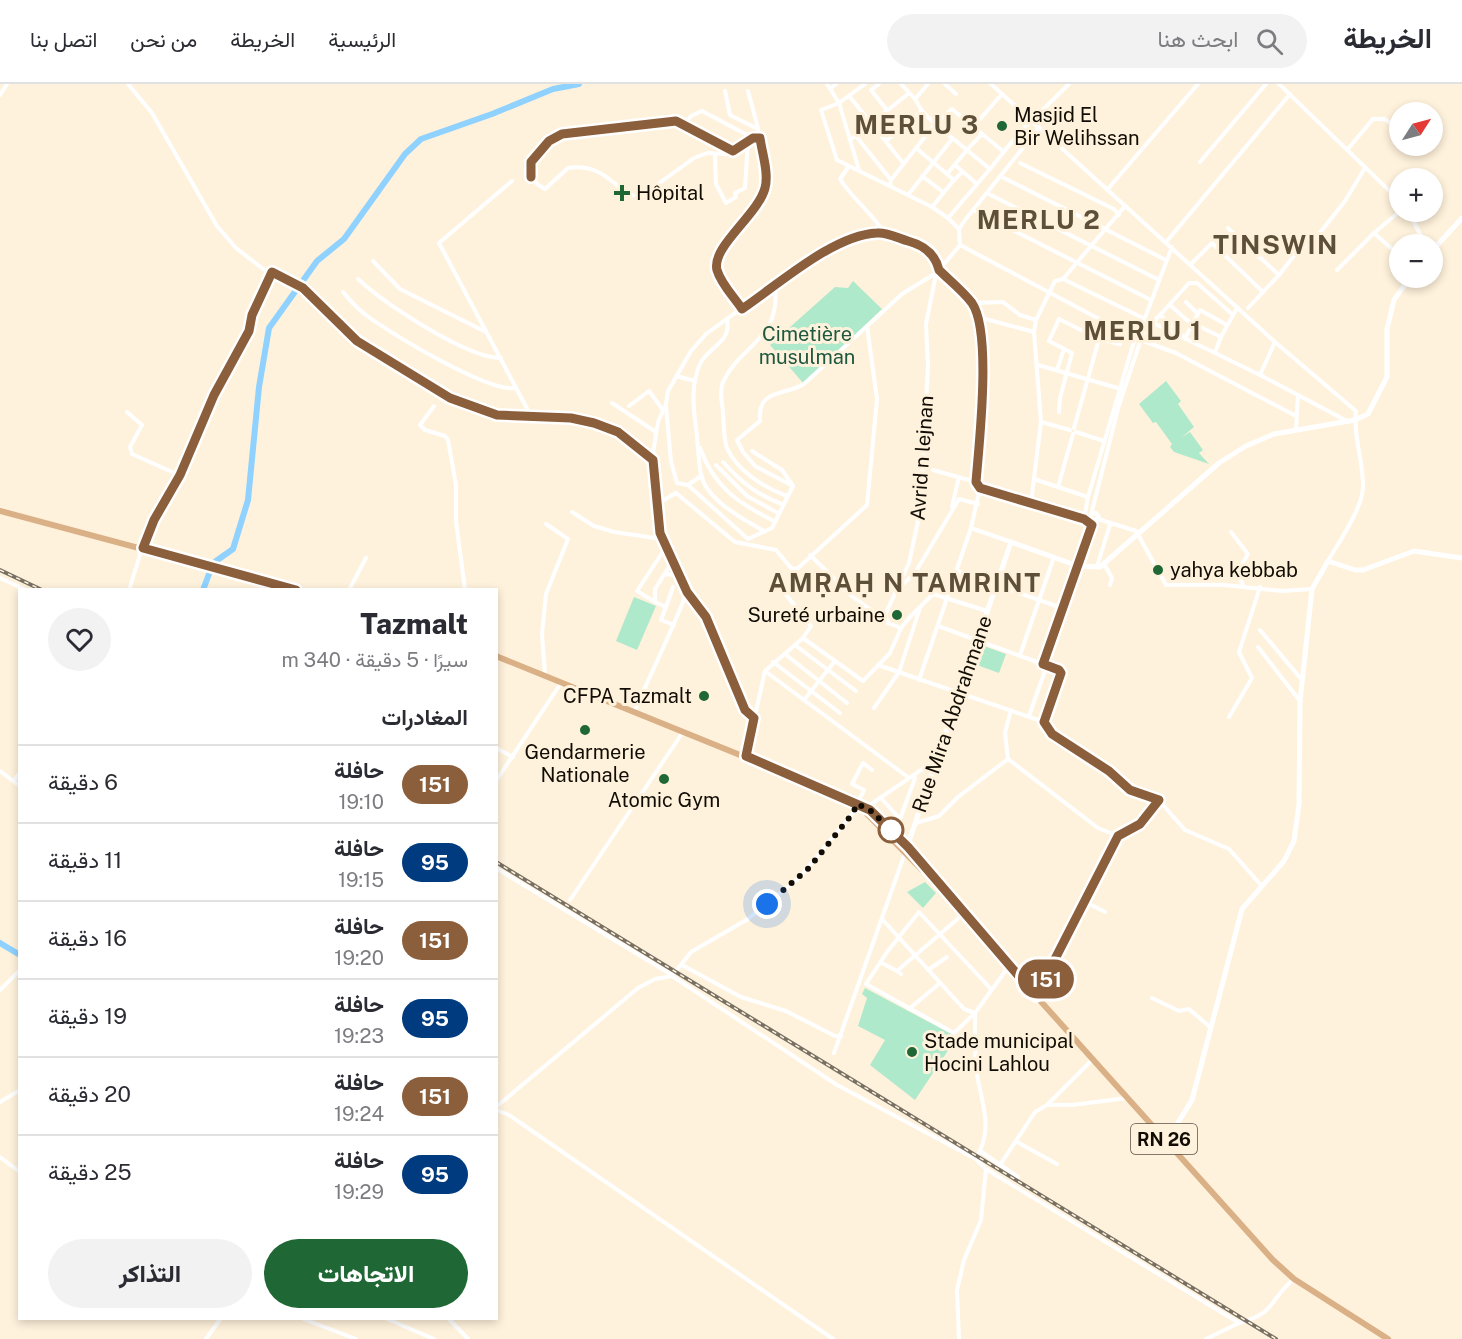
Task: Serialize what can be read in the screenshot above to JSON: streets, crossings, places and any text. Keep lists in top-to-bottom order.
{
  "streets": {
    "main road": ["Rue Mira Abdrahmane", "RN 26"],
    "street": ["Avrid n lejnan"]
  },
  "crossings": [
    ["Rue Mira Abdrahmane", "RN 26"]
  ],
  "districts": [
    "MERLU 3",
    "MERLU 2",
    "TINSWIN",
    "MERLU 1",
    "AMṚAḤ N TAMRINT"
  ],
  "parks": ["Cimetière musulman"],
  "places": {
    "other": [
      "Masjid El Bir Welihssan",
      "yahya kebbab",
      "Sureté urbaine",
      "CFPA Tazmalt",
      "Gendarmerie Nationale",
      "Atomic Gym",
      "Stade municipal Hocini Lahlou"
    ],
    "health": ["Hôpital"]
  },
  "lines": ["bus line 151"],
  "north": "top right",
  "page": {
    "header": "الخريطة",
    "search": "ابحث هنا",
    "nav": [
      "الرئيسية",
      "الخريطة",
      "من نحن",
      "اتصل بنا"
    ],
    "on_map": "151",
    "map_buttons": ["+", "−"],
    "heading": [
      ["Tazmalt", "سيرًا · 5 دقيقة · 340 m"],
      "المغادرات"
    ],
    "list": [
      {
        "mark": "151",
        "name": "حافلة",
        "note": "19:10",
        "value": "6 دقيقة"
      },
      {
        "mark": "95",
        "name": "حافلة",
        "note": "19:15",
        "value": "11 دقيقة"
      },
      {
        "mark": "151",
        "name": "حافلة",
        "note": "19:20",
        "value": "16 دقيقة"
      },
      {
        "mark": "95",
        "name": "حافلة",
        "note": "19:23",
        "value": "19 دقيقة"
      },
      {
        "mark": "151",
        "name": "حافلة",
        "note": "19:24",
        "value": "20 دقيقة"
      },
      {
        "mark": "95",
        "name": "حافلة",
        "note": "19:29",
        "value": "25 دقيقة"
      }
    ],
    "buttons": ["الاتجاهات", "التذاكر"]
  }
}
